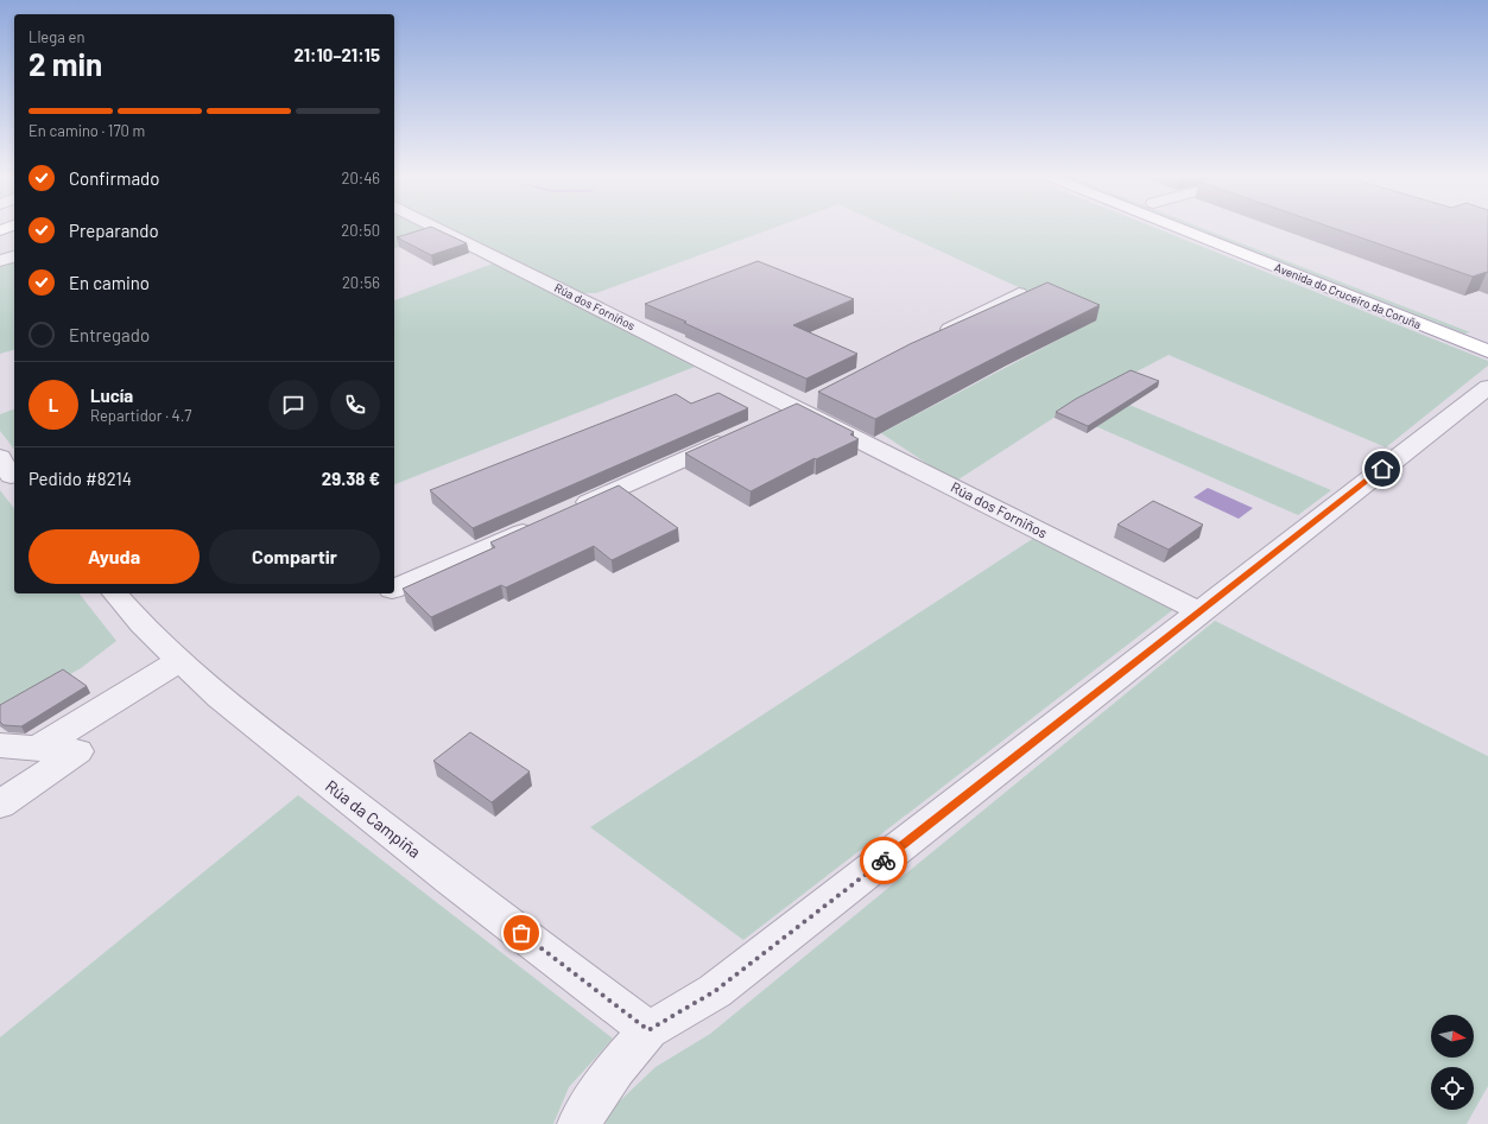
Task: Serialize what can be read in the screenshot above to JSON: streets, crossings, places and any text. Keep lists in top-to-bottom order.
{
  "streets": {
    "main road": ["Avenida do Cruceiro da Coruña"],
    "street": ["Rúa dos Forniños", "Rúa da Campiña"]
  },
  "north": "right",
  "page": {
    "heading": ["2 min", "Llega en", "21:10–21:15"],
    "panel": [
      "Lucía",
      "Repartidor · 4.7",
      "Pedido #8214",
      "29.38 €"
    ],
    "bar": "En camino · 170 m",
    "list": [
      ["Confirmado", "20:46"],
      ["Preparando", "20:50"],
      ["En camino", "20:56"],
      "Entregado"
    ],
    "round": "L",
    "buttons": ["Ayuda", "Compartir"]
  }
}
